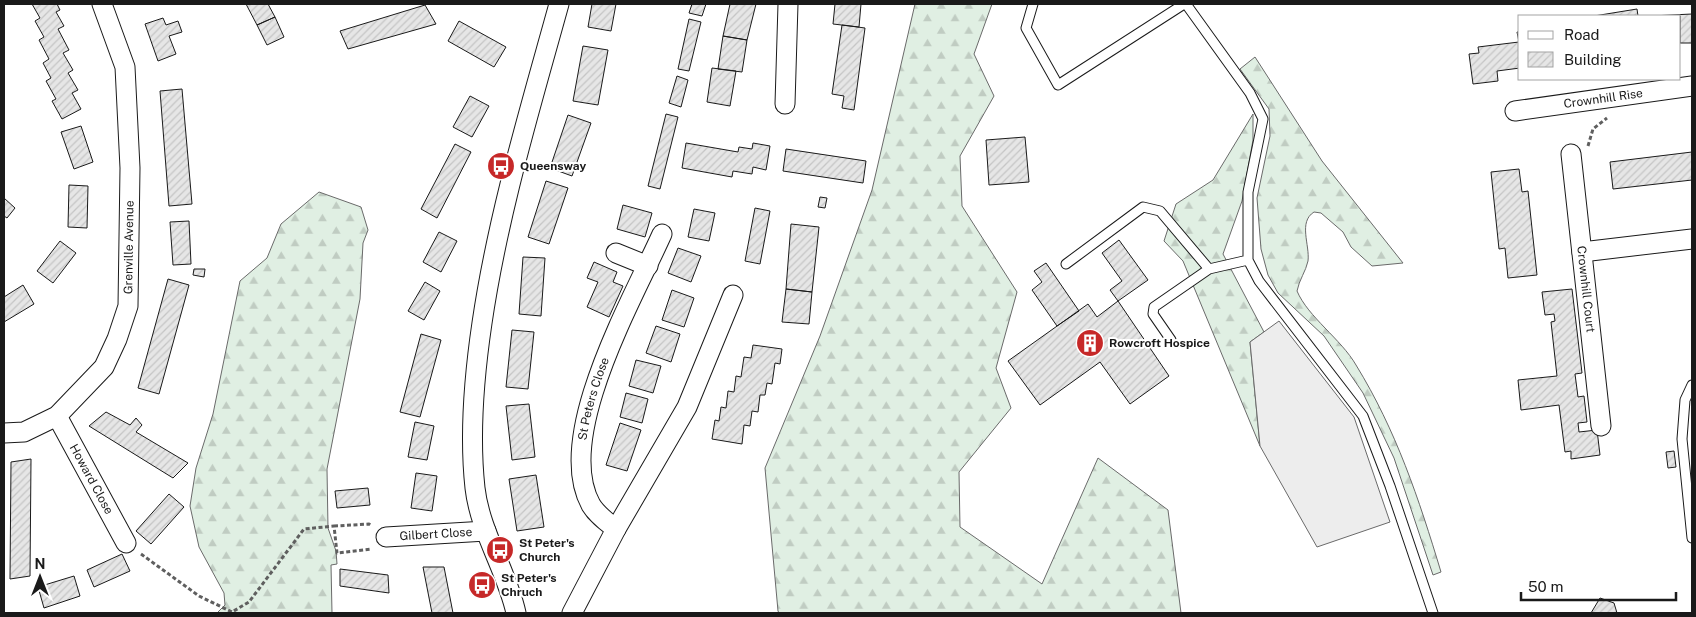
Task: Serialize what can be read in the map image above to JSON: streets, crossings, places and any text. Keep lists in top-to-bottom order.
{
  "streets": {
    "street": [
      "Crownhill Rise",
      "Grenville Avenue",
      "Crownhill Court",
      "St Peters Close",
      "Howard Close",
      "Gilbert Close"
    ]
  },
  "crossings": [
    ["Grenville Avenue", "Howard Close"]
  ],
  "places": {
    "bus stop": ["Queensway", "St Peter's Church", "St Peter's Chruch"],
    "building": ["Rowcroft Hospice"]
  },
  "legend": ["Road", "Building"],
  "scale_bar": "50 m",
  "north": "top"
}
